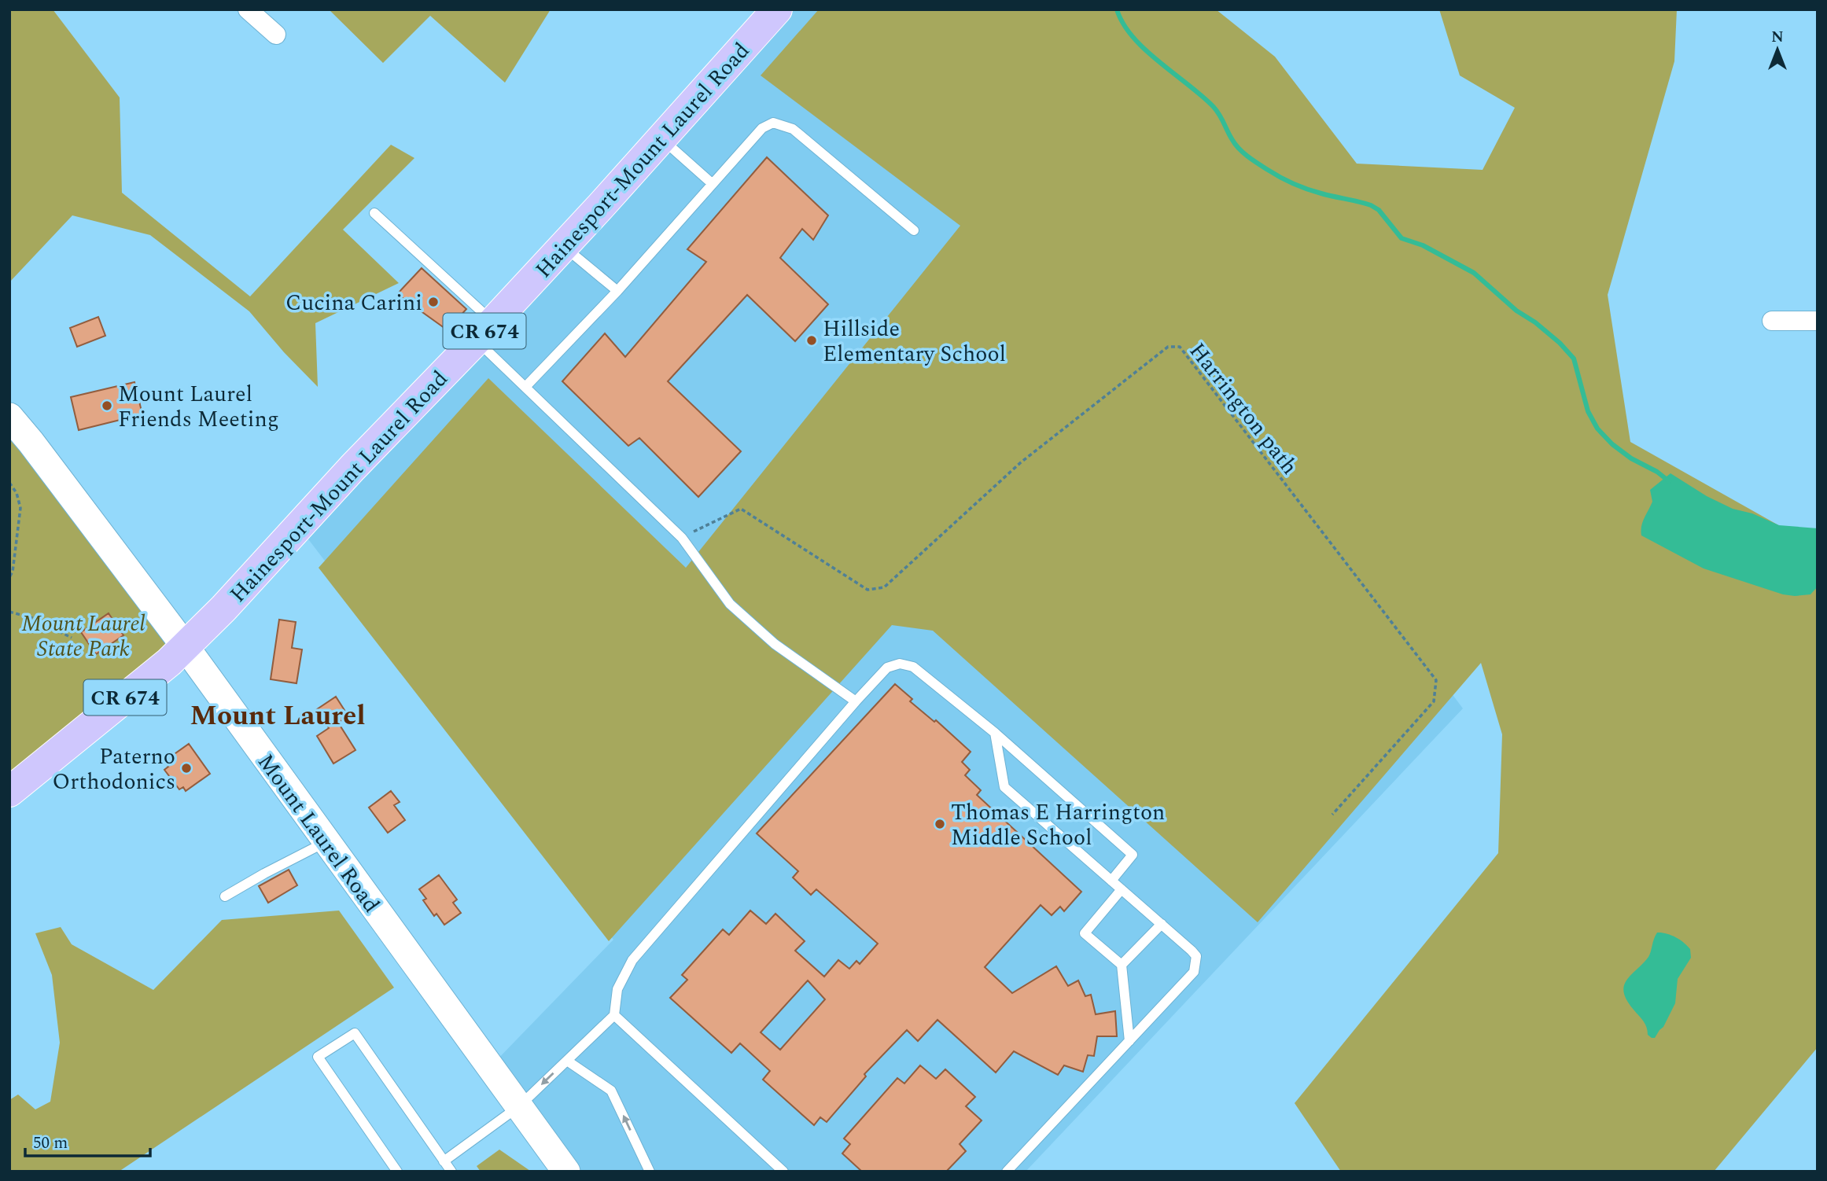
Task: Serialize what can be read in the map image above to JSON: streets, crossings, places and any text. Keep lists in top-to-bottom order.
{
  "streets": {
    "main road": ["Hainesport-Mount Laurel Road", "CR 674", "Mount Laurel Road"],
    "path": ["Harrington path"]
  },
  "crossings": [
    ["Hainesport-Mount Laurel Road", "Mount Laurel Road"]
  ],
  "districts": ["Mount Laurel"],
  "parks": ["Mount Laurel State Park"],
  "places": [
    "Cucina Carini",
    "Hillside Elementary School",
    "Mount Laurel Friends Meeting",
    "Paterno Orthodonics",
    "Thomas E Harrington Middle School"
  ],
  "scale_bar": "50 m",
  "north": "top"
}
